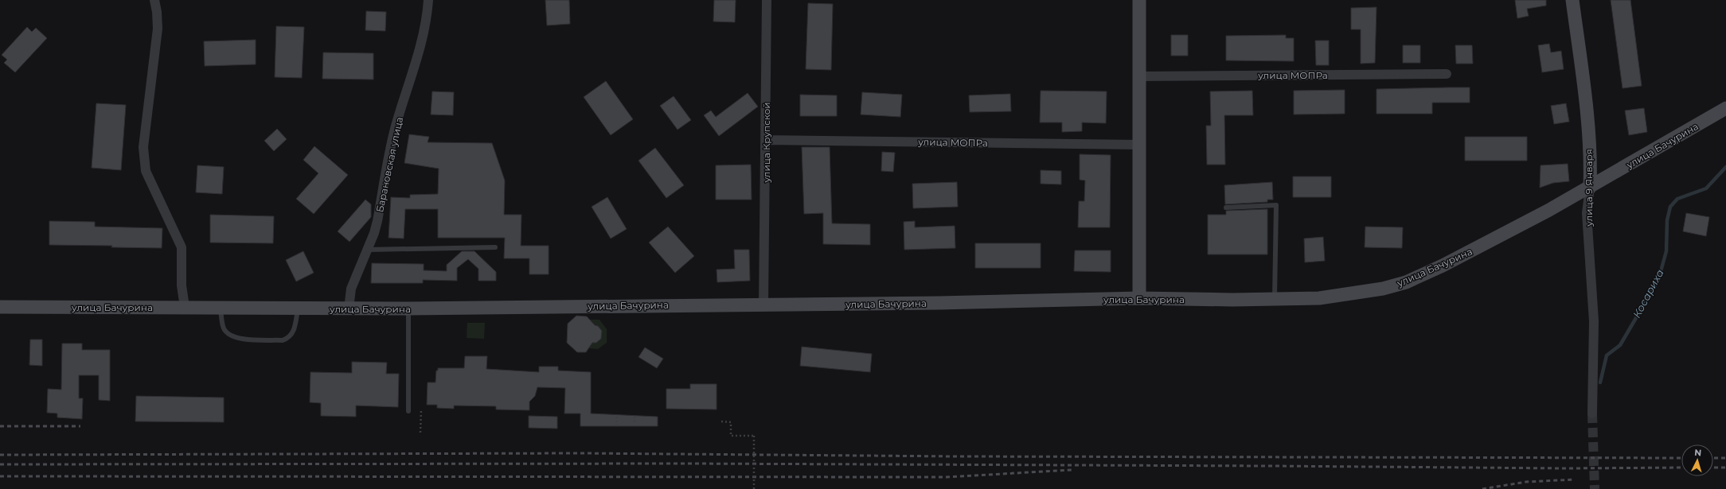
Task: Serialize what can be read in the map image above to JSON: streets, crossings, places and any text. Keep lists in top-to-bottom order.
{
  "streets": {
    "street": [
      "улица МОПРа",
      "улица Крупской",
      "улица Бачурина",
      "Барановская улица",
      "улица 9 Января"
    ]
  },
  "crossings": [
    ["улица МОПРа", "улица Крупской"],
    ["улица Крупской", "улица Бачурина"],
    ["улица Бачурина", "Барановская улица"],
    ["улица Бачурина", "улица 9 Января"]
  ],
  "water": ["Косариха"],
  "north": "top"
}
